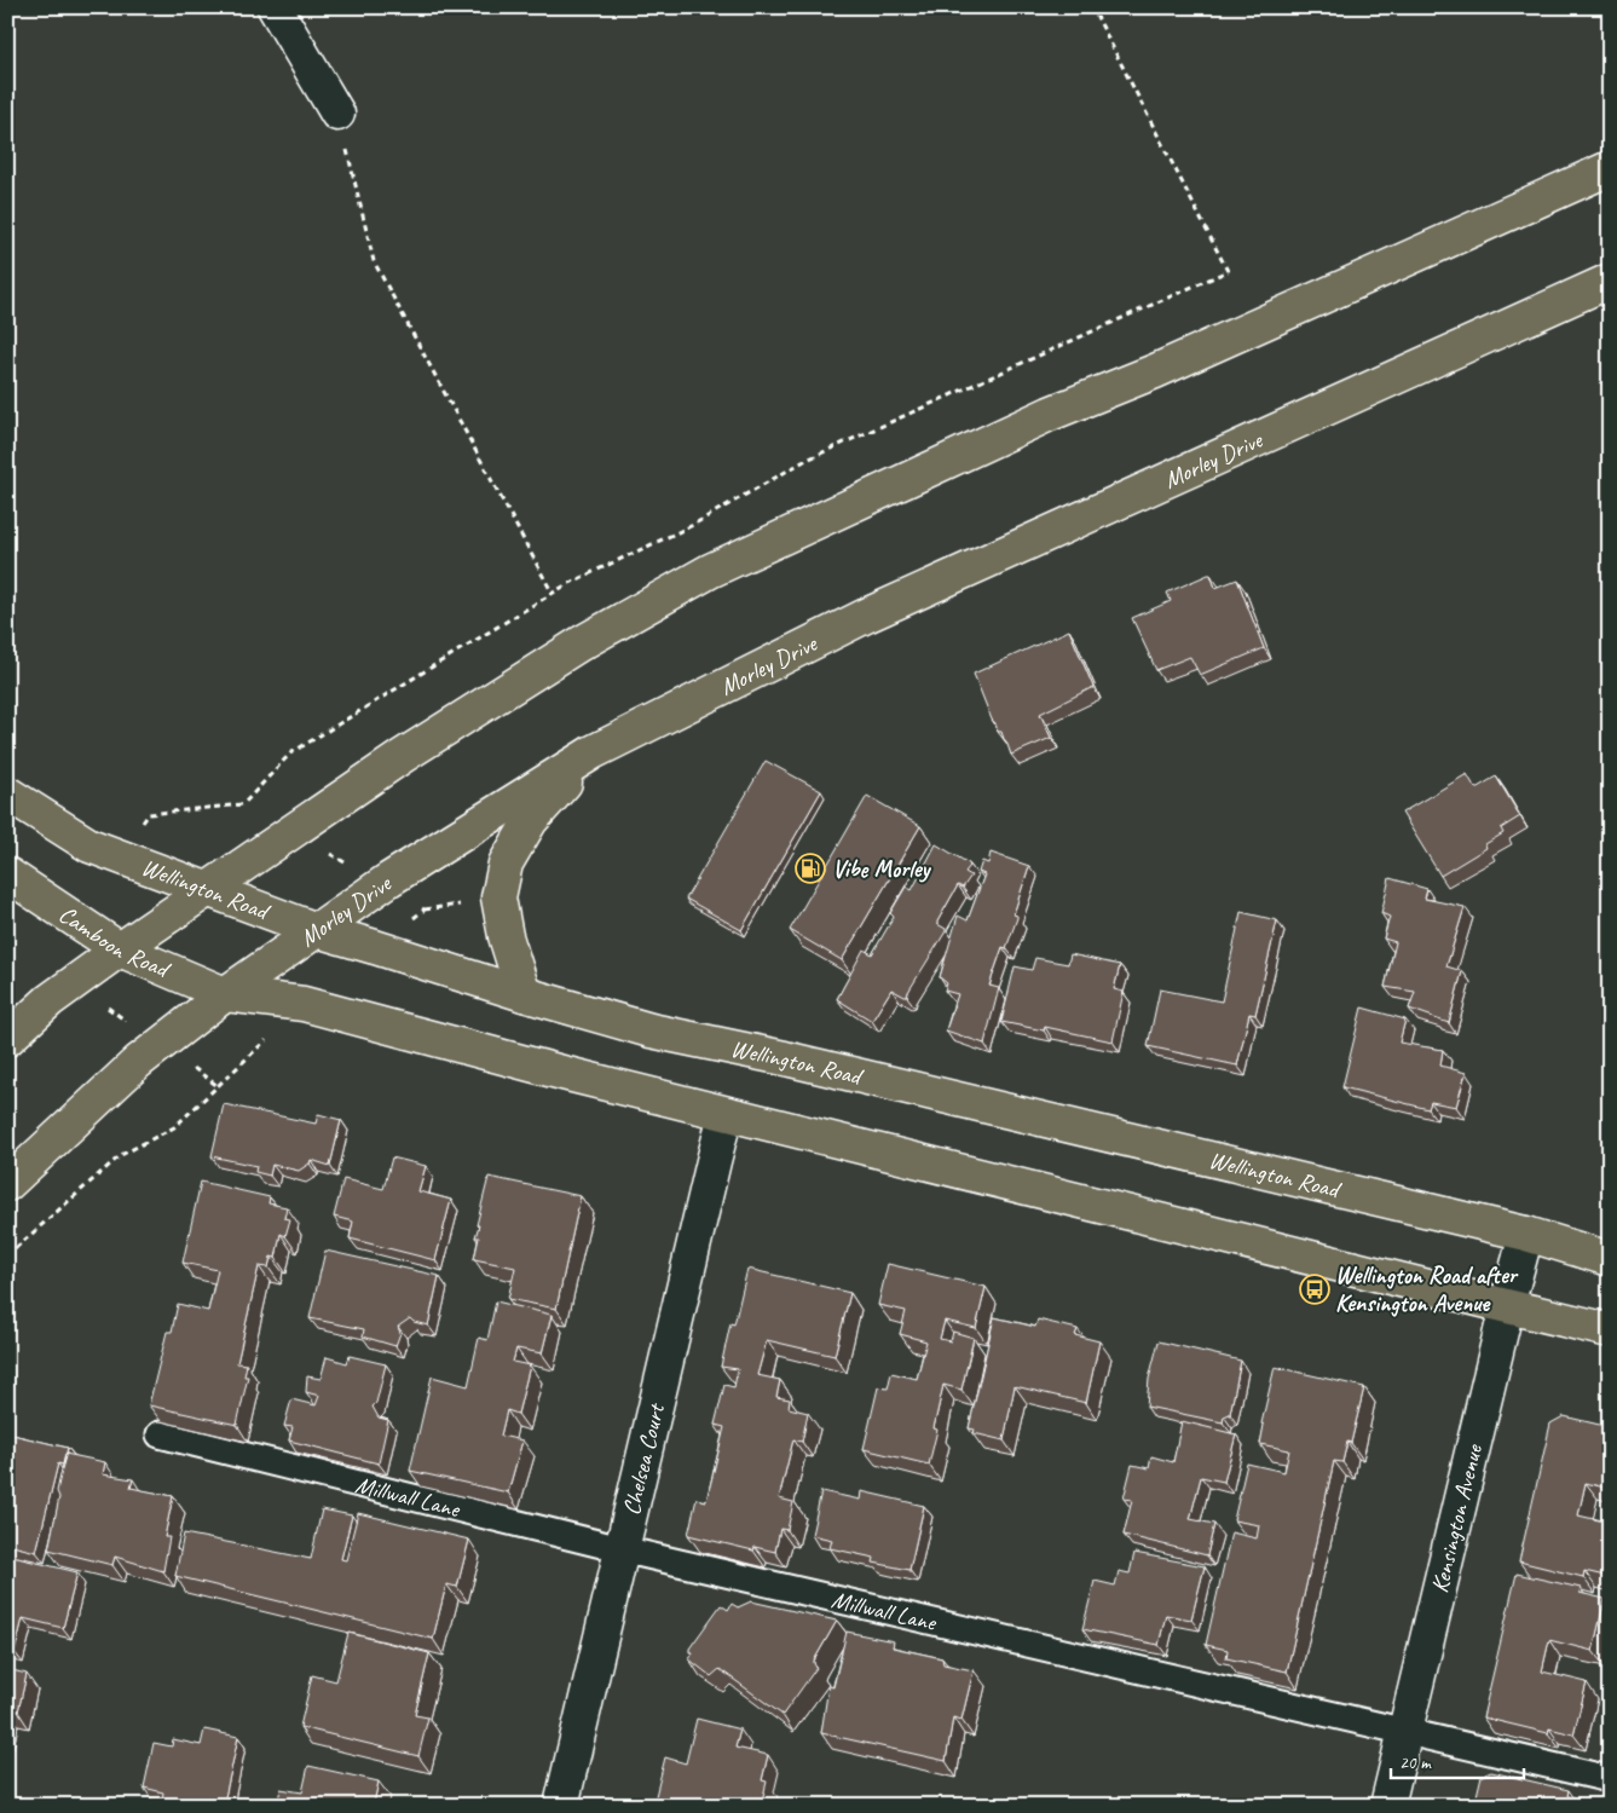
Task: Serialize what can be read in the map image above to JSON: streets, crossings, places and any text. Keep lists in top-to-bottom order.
{
  "streets": {
    "main road": ["Morley Drive", "Wellington Road", "Camboon Road"],
    "street": ["Chelsea Court", "Kensington Avenue"],
    "lane": ["Millwall Lane"]
  },
  "crossings": [
    ["Morley Drive", "Wellington Road"],
    ["Morley Drive", "Camboon Road"],
    ["Wellington Road", "Kensington Avenue"],
    ["Chelsea Court", "Millwall Lane"],
    ["Millwall Lane", "Kensington Avenue"]
  ],
  "places": {
    "fuel station": ["Vibe Morley"],
    "bus stop": ["Wellington Road after Kensington Avenue"]
  },
  "scale_bar": "20 m"
}
